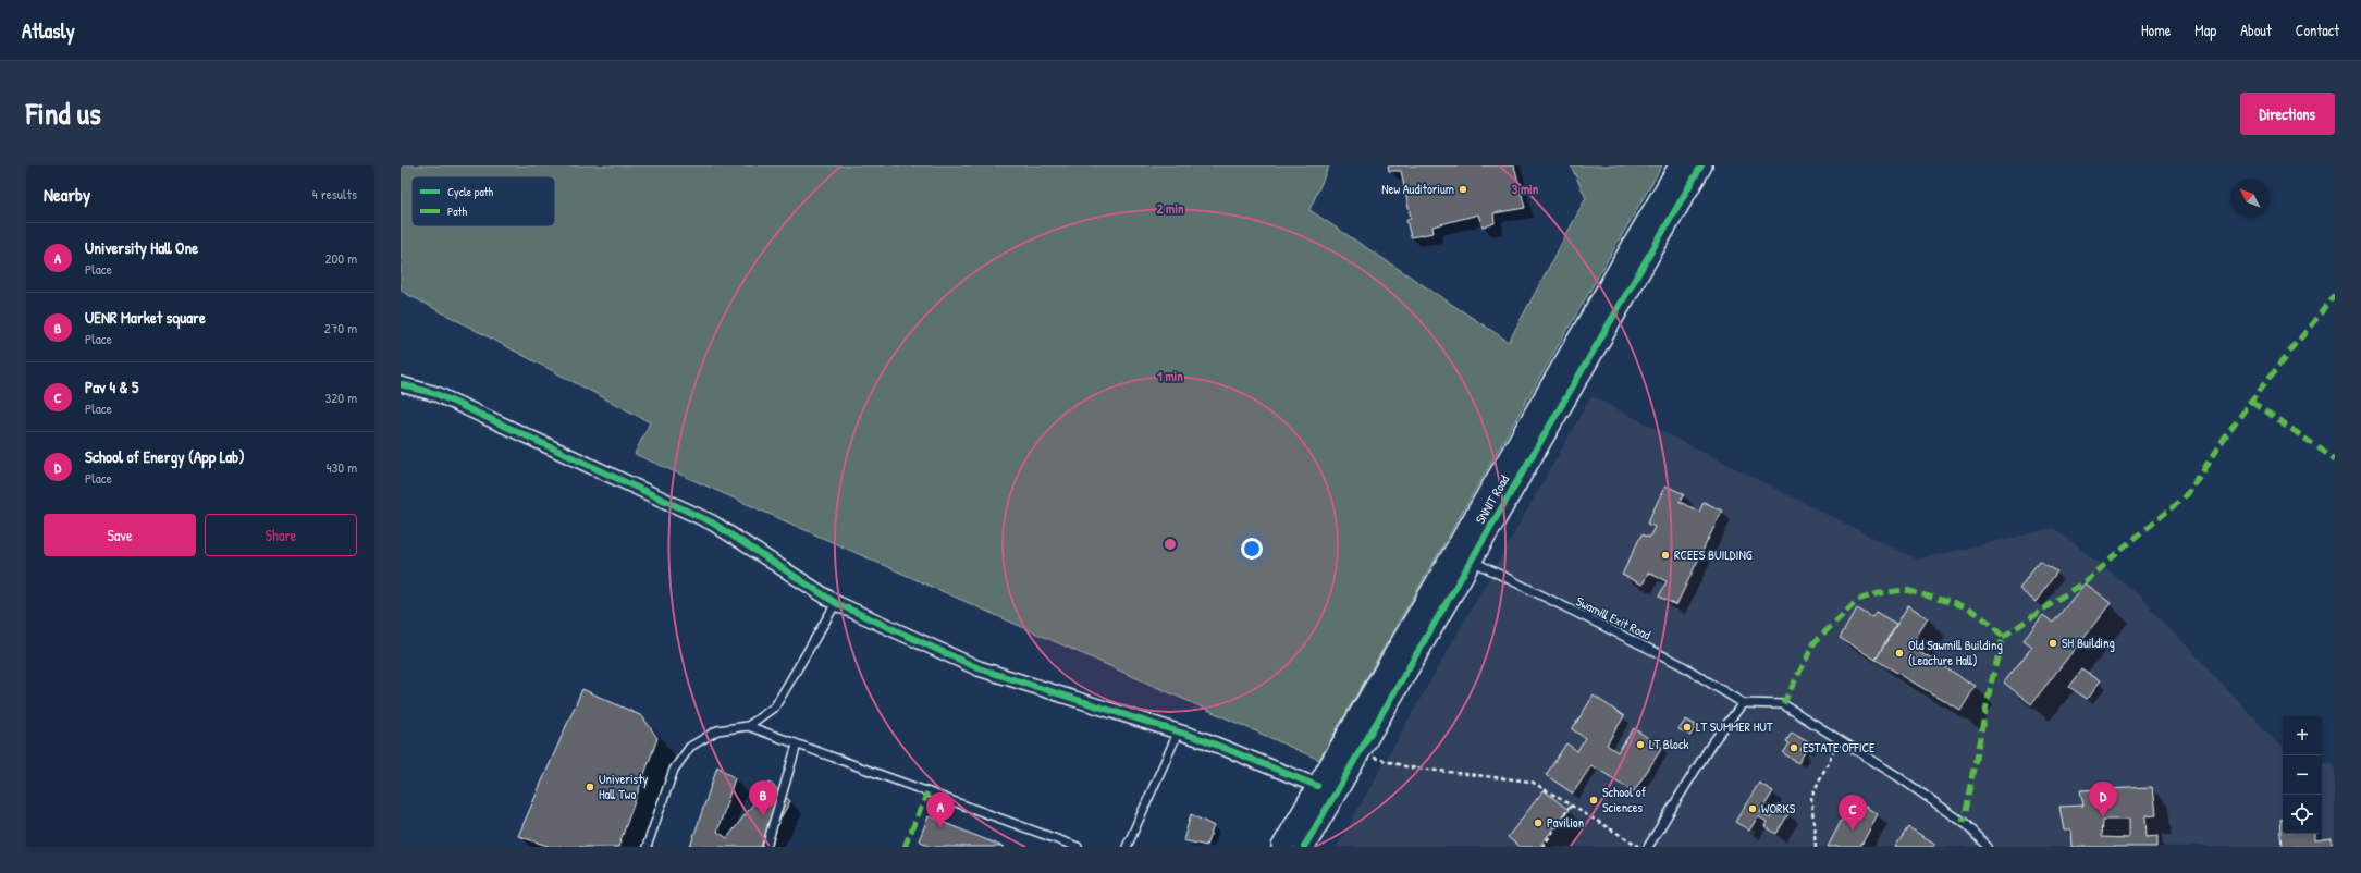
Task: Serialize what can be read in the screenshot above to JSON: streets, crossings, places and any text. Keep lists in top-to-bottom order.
{
  "streets": {
    "street": ["SNNIT Road"],
    "lane": ["Swamill Exit Road"]
  },
  "crossings": [
    ["SNNIT Road", "Swamill Exit Road"]
  ],
  "places": [
    "New Auditorium",
    "RCEES BUILDING",
    "SH Building",
    "Old Sawmill Building (Leacture Hall)",
    "LT SUMMER HUT",
    "LT Block",
    "ESTATE OFFICE",
    "Univeristy Hall Two",
    "School of Sciences",
    "WORKS",
    "Pavilion"
  ],
  "legend": ["Cycle path", "Path"],
  "north": "top left",
  "page": {
    "header": "Atlasly",
    "nav": [
      "Home",
      "Map",
      "About",
      "Contact"
    ],
    "title": "Find us",
    "buttons": [
      "Directions",
      ["Save", "Share"]
    ],
    "heading": ["Nearby", "4 results"],
    "list": [
      {
        "mark": "A",
        "name": "University Hall One",
        "note": "Place",
        "value": "200 m"
      },
      {
        "mark": "B",
        "name": "UENR Market square",
        "note": "Place",
        "value": "270 m"
      },
      {
        "mark": "C",
        "name": "Pav 4 & 5",
        "note": "Place",
        "value": "320 m"
      },
      {
        "mark": "D",
        "name": "School of Energy (App Lab)",
        "note": "Place",
        "value": "430 m"
      }
    ],
    "map_buttons": ["+", "−"],
    "pins": [
      "B",
      "D",
      "A",
      "C"
    ]
  },
  "rings": ["3 min", "2 min", "1 min"]
}
